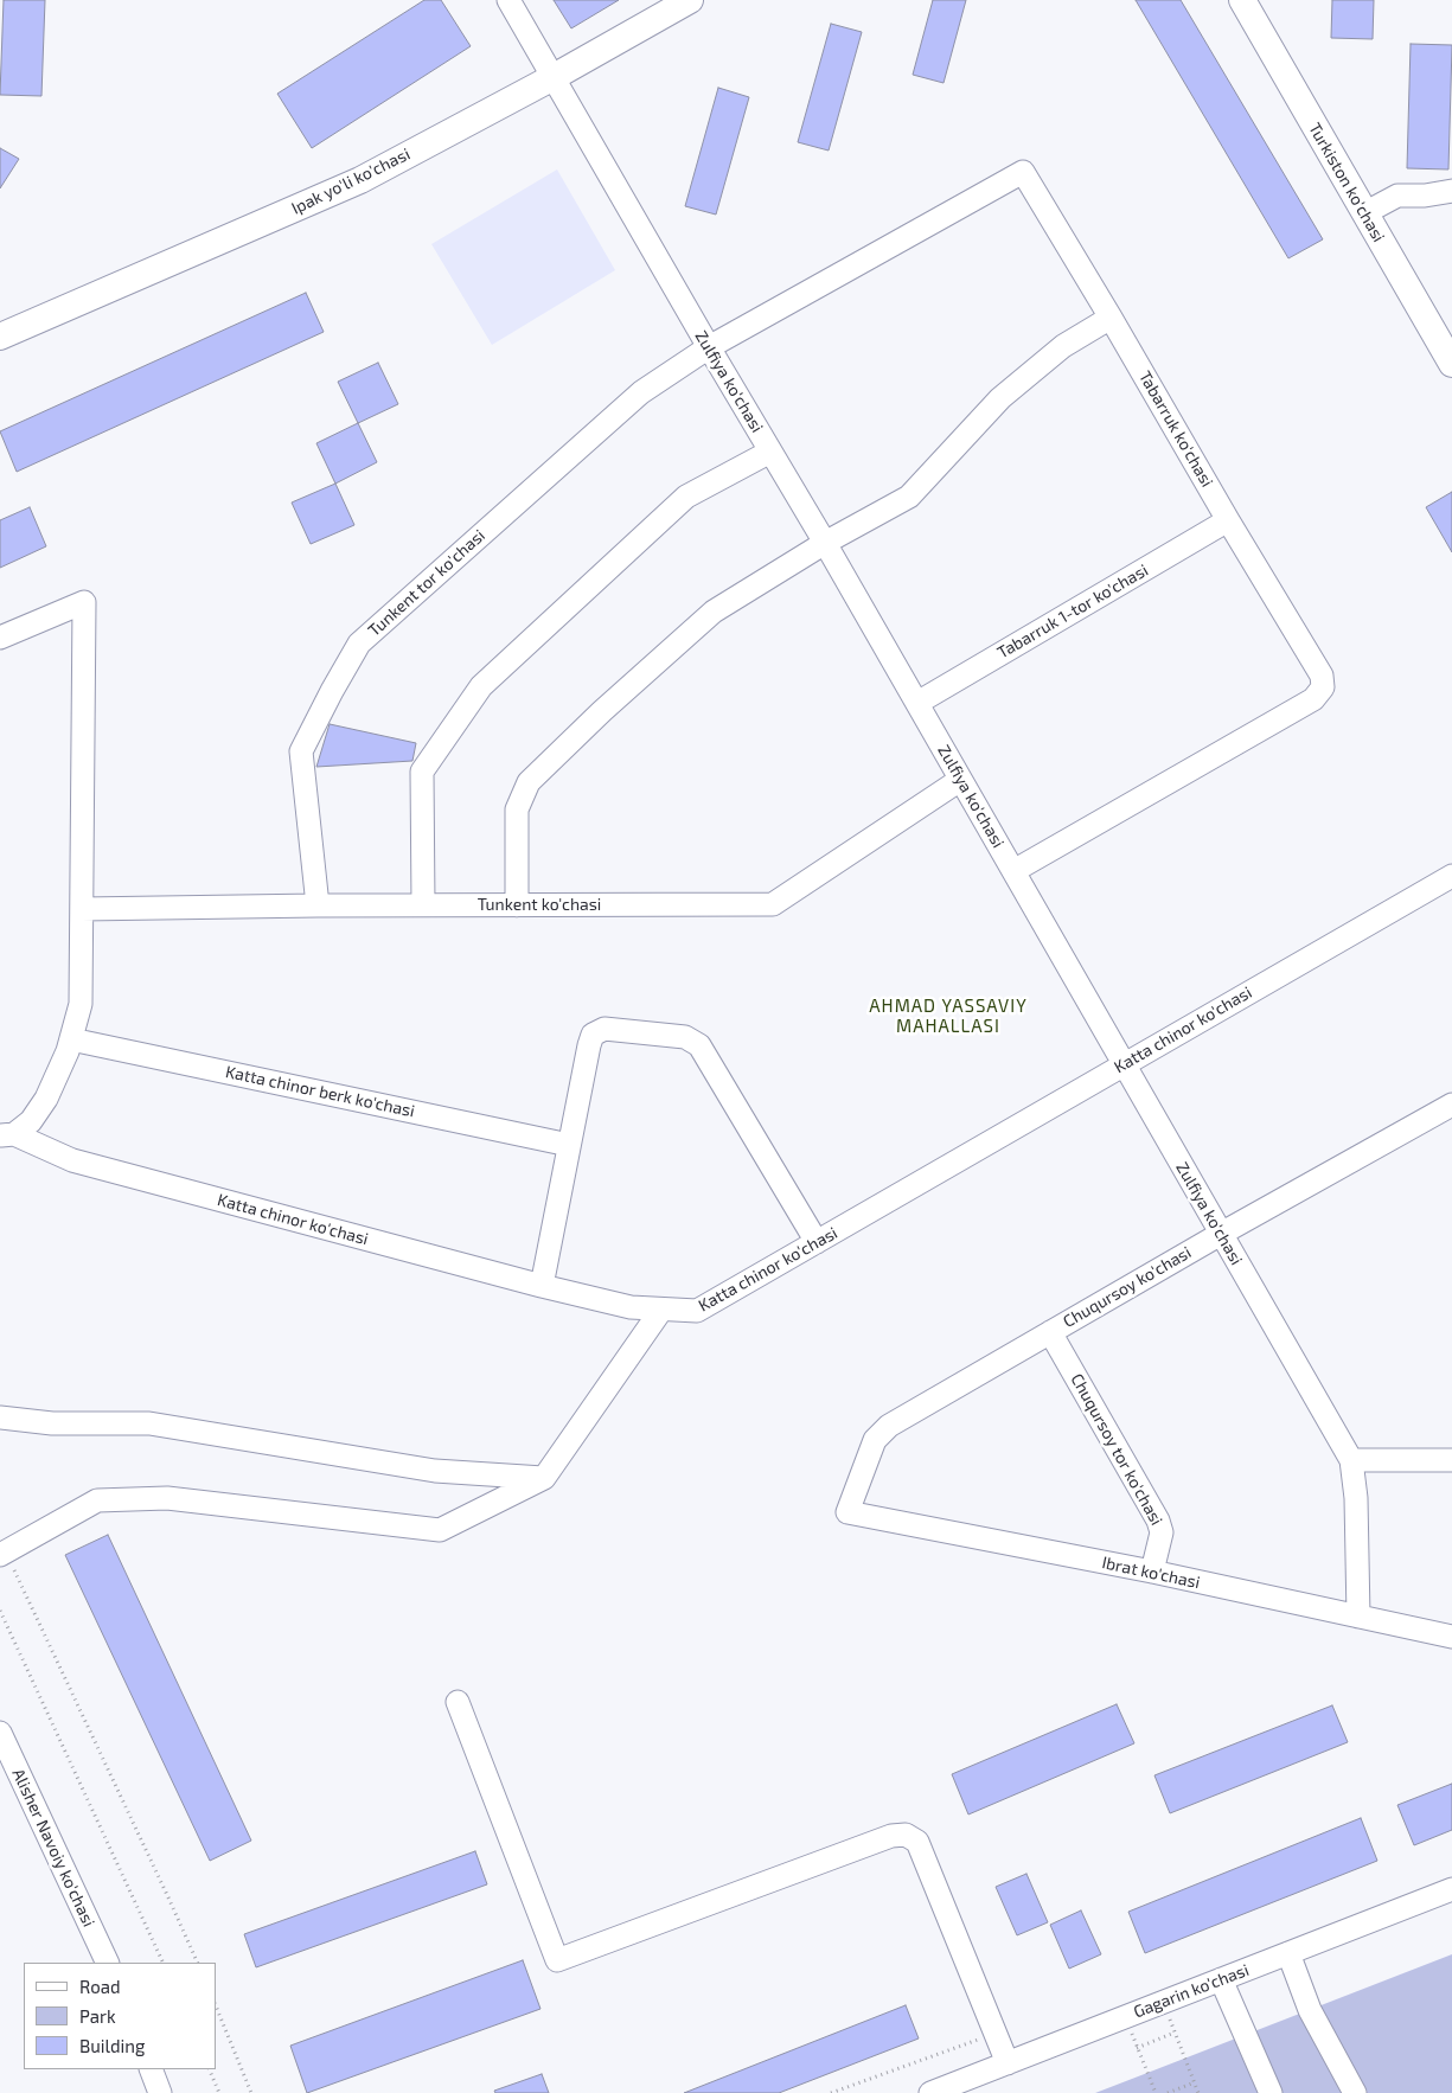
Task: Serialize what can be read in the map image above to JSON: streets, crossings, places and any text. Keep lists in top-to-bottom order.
{
  "streets": {
    "main road": ["Ipak yo'li ko'chasi", "Turkiston ko'chasi"],
    "street": [
      "Zulfiya ko'chasi",
      "Tabarruk ko'chasi",
      "Tunkent tor ko'chasi",
      "Tabarruk 1-tor ko'chasi",
      "Tunkent ko'chasi",
      "Katta chinor ko'chasi",
      "Katta chinor berk ko'chasi",
      "Chuqursoy ko'chasi",
      "Chuqursoy tor ko'chasi",
      "Ibrat ko'chasi",
      "Alisher Navoiy ko'chasi",
      "Gagarin ko'chasi"
    ]
  },
  "crossings": [
    ["Ipak yo'li ko'chasi", "Zulfiya ko'chasi"],
    ["Zulfiya ko'chasi", "Tabarruk ko'chasi"],
    ["Zulfiya ko'chasi", "Tunkent tor ko'chasi"],
    ["Zulfiya ko'chasi", "Tabarruk 1-tor ko'chasi"],
    ["Zulfiya ko'chasi", "Tunkent ko'chasi"],
    ["Zulfiya ko'chasi", "Katta chinor ko'chasi"],
    ["Zulfiya ko'chasi", "Chuqursoy ko'chasi"],
    ["Zulfiya ko'chasi", "Ibrat ko'chasi"],
    ["Tabarruk ko'chasi", "Tunkent tor ko'chasi"],
    ["Tabarruk ko'chasi", "Tabarruk 1-tor ko'chasi"],
    ["Tunkent tor ko'chasi", "Tunkent ko'chasi"],
    ["Chuqursoy ko'chasi", "Chuqursoy tor ko'chasi"],
    ["Chuqursoy ko'chasi", "Ibrat ko'chasi"],
    ["Chuqursoy tor ko'chasi", "Ibrat ko'chasi"]
  ],
  "districts": ["AHMAD YASSAVIY MAHALLASI"],
  "legend": ["Road", "Park", "Building"]
}
